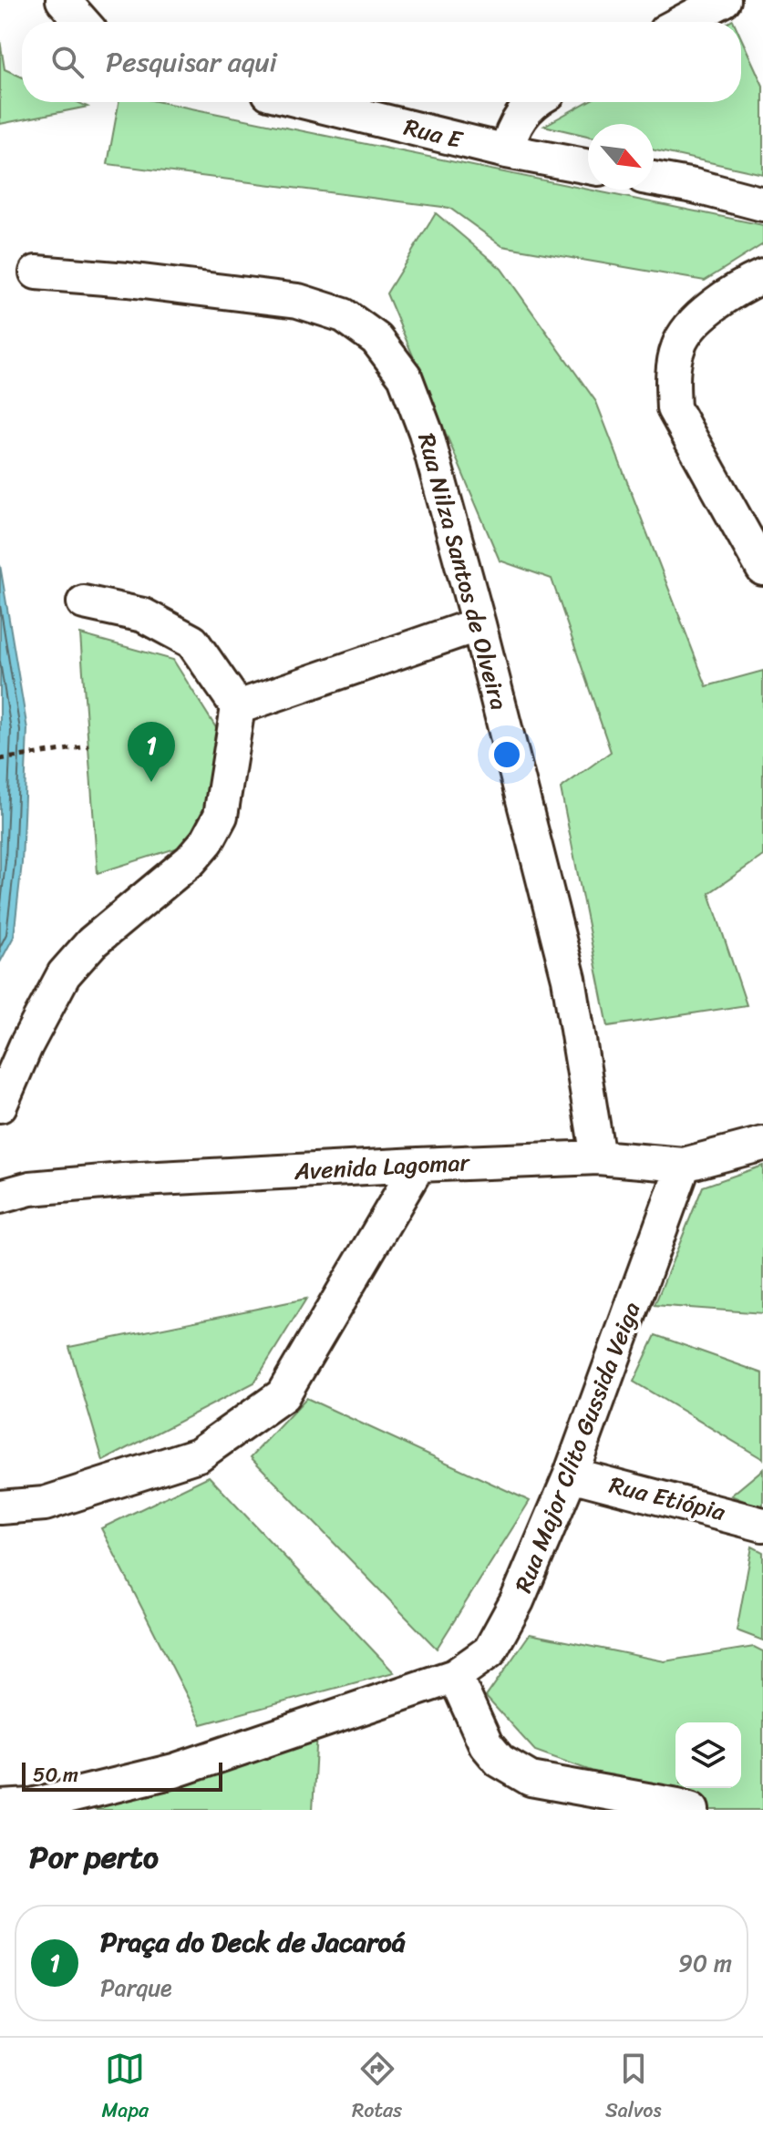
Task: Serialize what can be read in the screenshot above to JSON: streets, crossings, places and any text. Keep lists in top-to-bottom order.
{
  "streets": {
    "street": [
      "Rua E",
      "Rua Nilza Santos de Olveira",
      "Avenida Lagomar",
      "Rua Major Clito Gussida Veiga",
      "Rua Etiópia"
    ]
  },
  "crossings": [
    ["Rua Nilza Santos de Olveira", "Avenida Lagomar"],
    ["Avenida Lagomar", "Rua Major Clito Gussida Veiga"],
    ["Rua Major Clito Gussida Veiga", "Rua Etiópia"]
  ],
  "scale_bar": "50 m",
  "north": "bottom right",
  "page": {
    "search": "Pesquisar aqui",
    "pins": "1",
    "scale": "50 m",
    "heading": "Por perto",
    "list": [
      {
        "mark": "1",
        "name": "Praça do Deck de Jacaroá",
        "note": "Parque",
        "value": "90 m"
      }
    ],
    "nav": ["Mapa", "Rotas", "Salvos"]
  }
}
